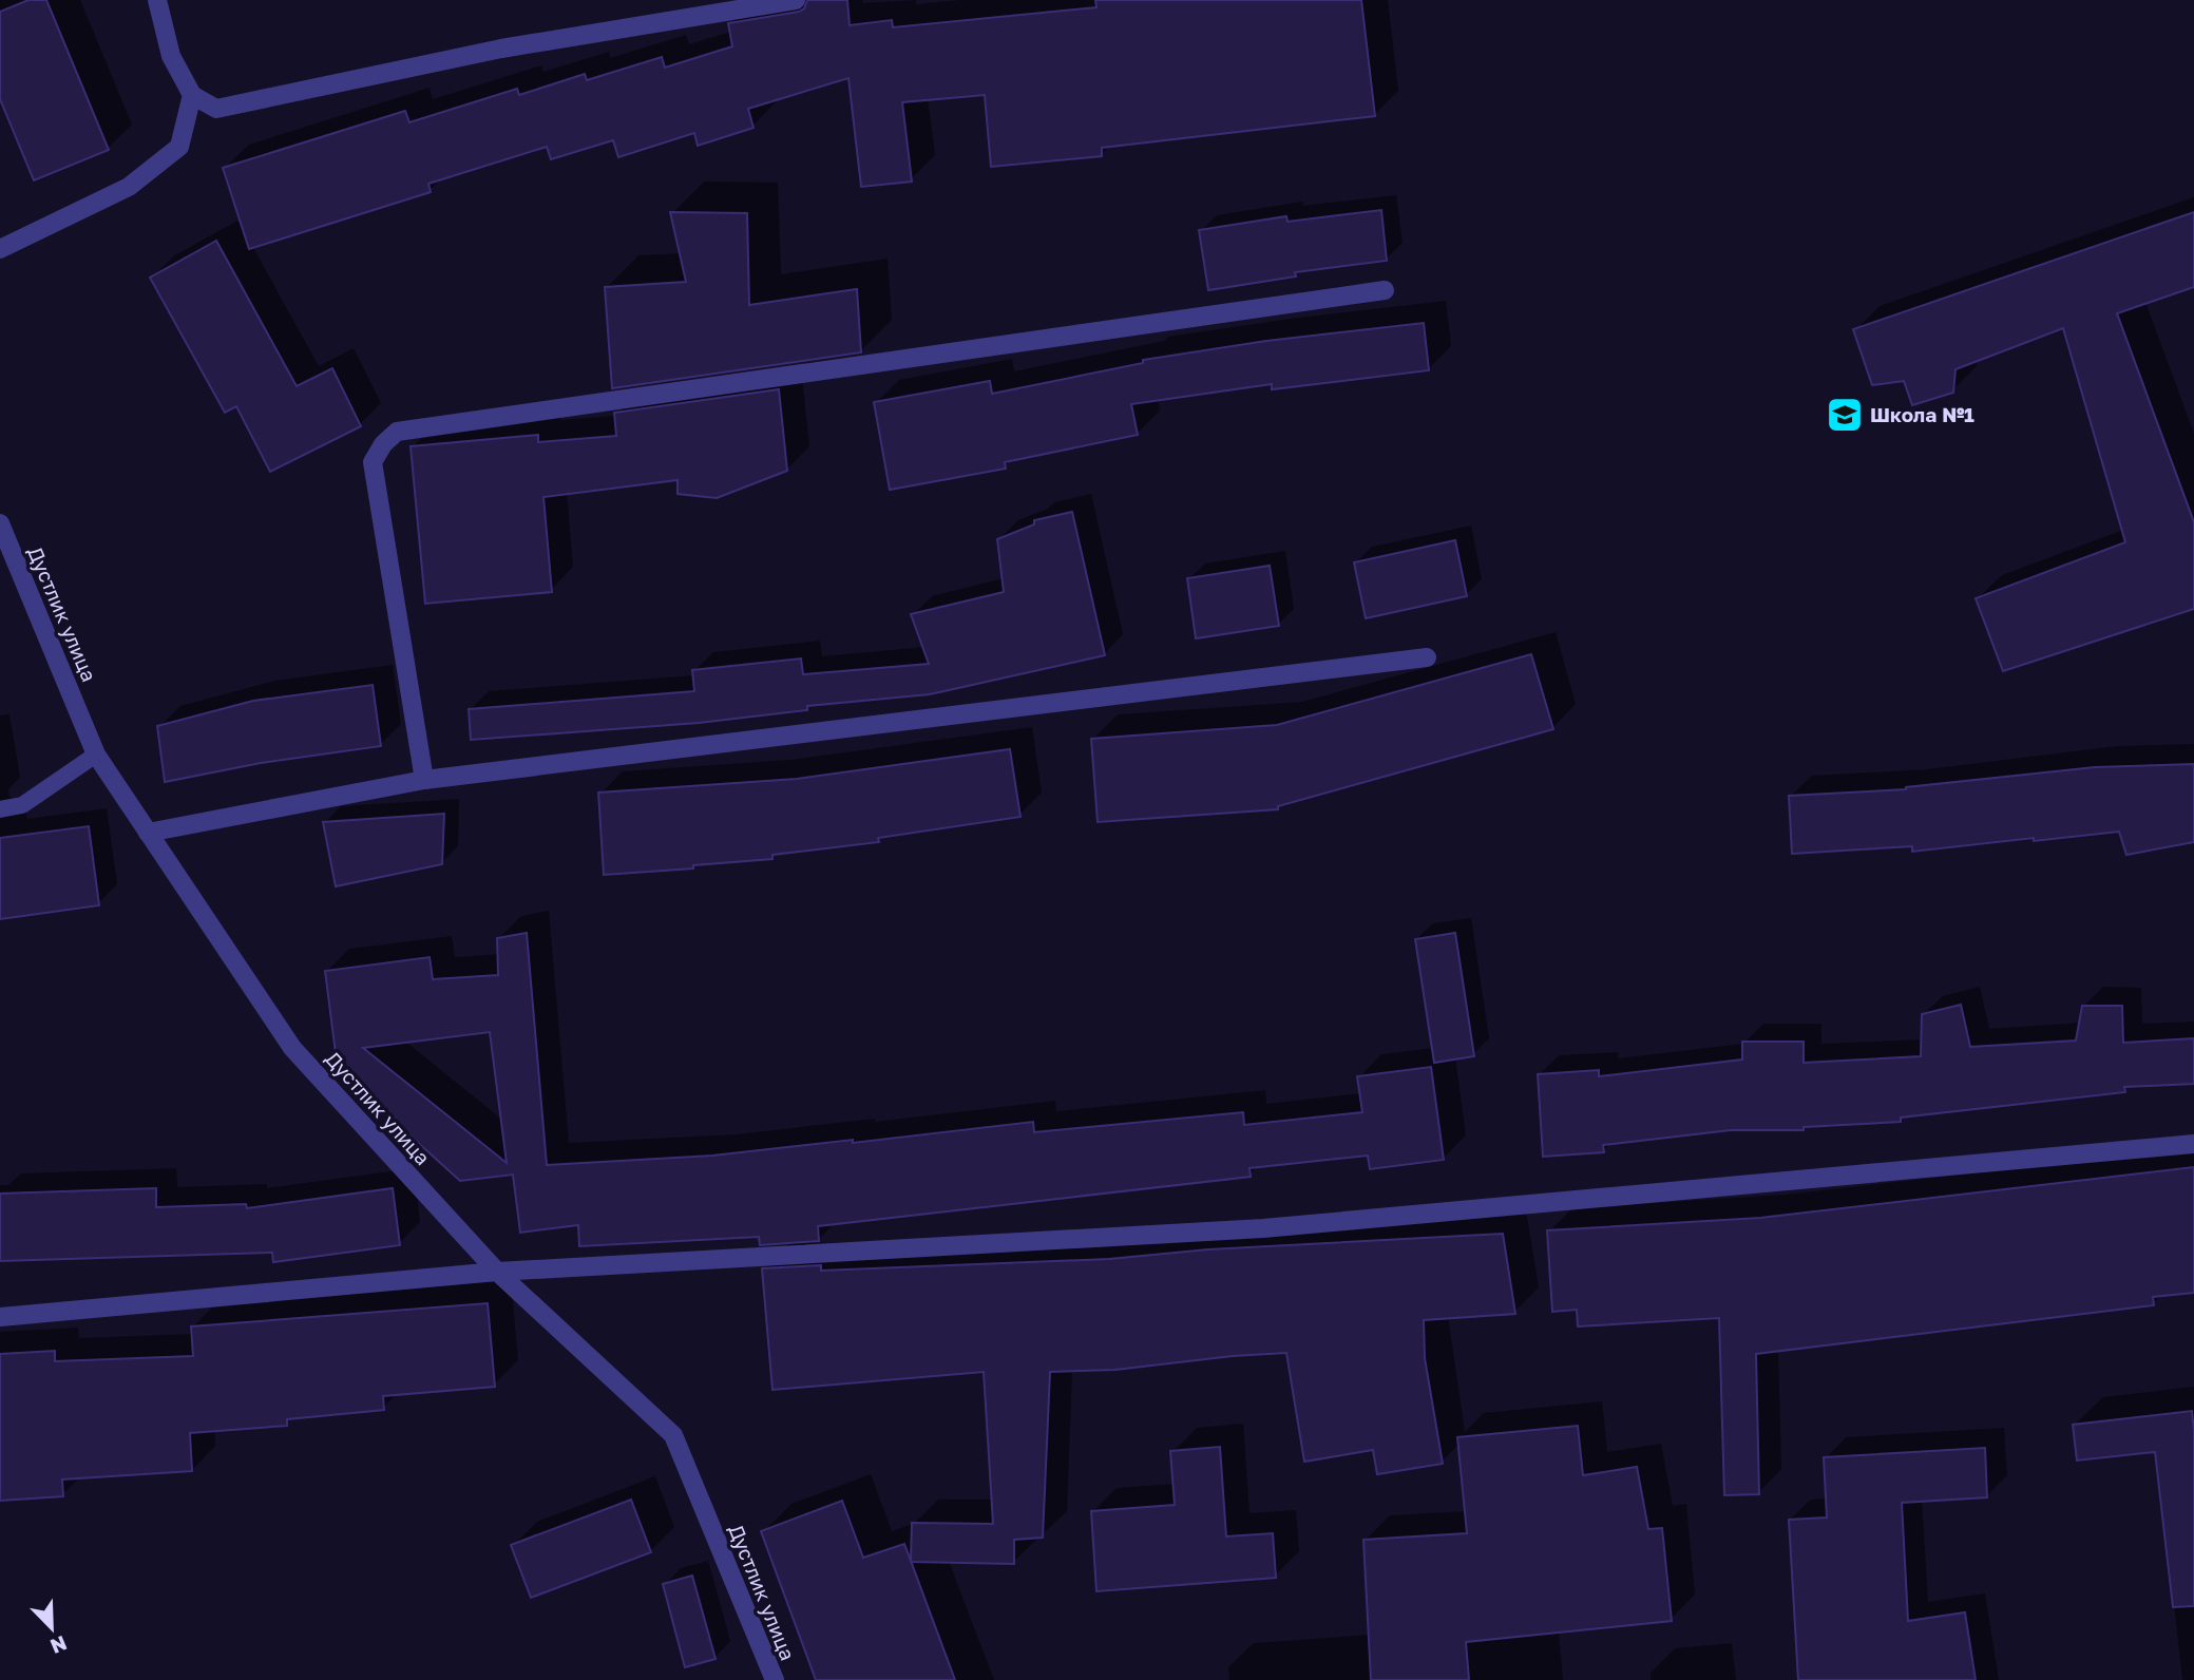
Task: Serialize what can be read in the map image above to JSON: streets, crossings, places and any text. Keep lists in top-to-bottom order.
{
  "streets": {
    "street": ["Дустлик улица"]
  },
  "places": {
    "school or university": ["Школа №1"]
  },
  "north": "bottom right"
}
